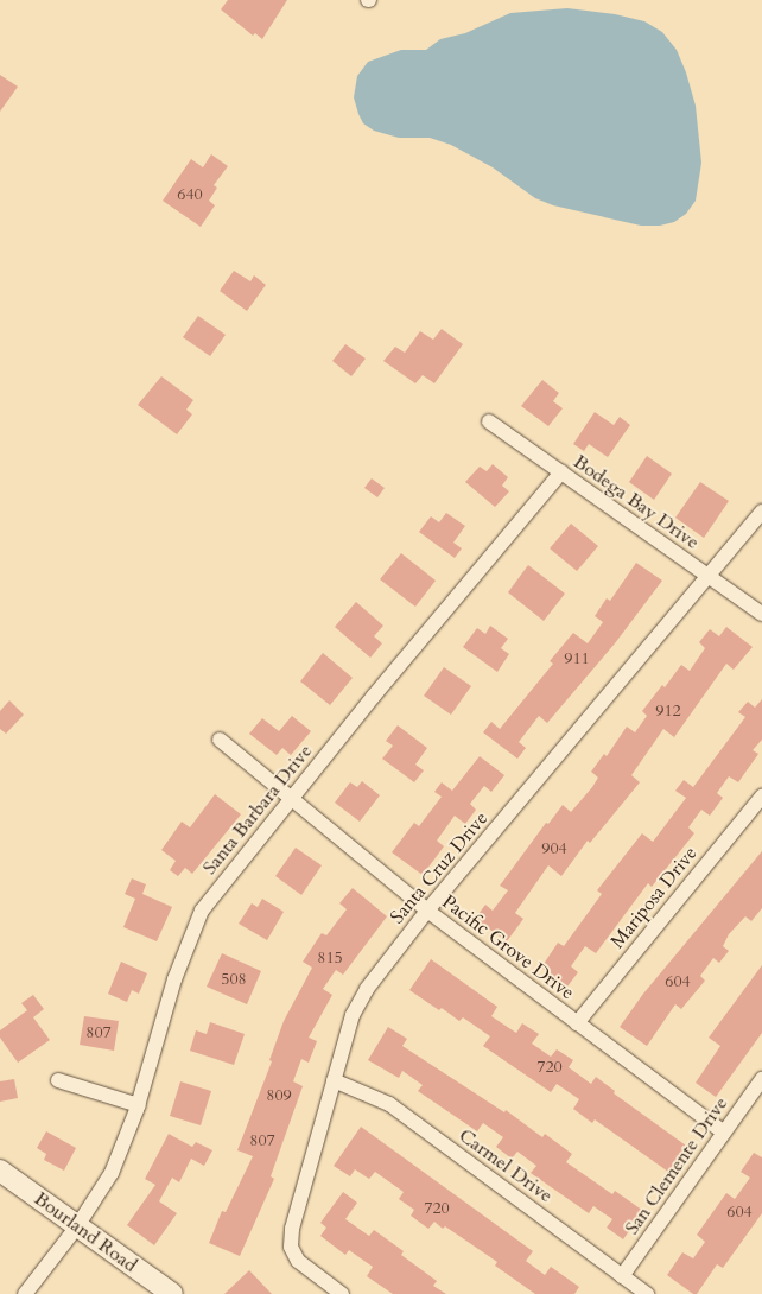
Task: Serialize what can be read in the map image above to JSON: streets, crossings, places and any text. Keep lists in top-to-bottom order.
{
  "streets": {
    "main road": ["Bourland Road"],
    "street": [
      "Bodega Bay Drive",
      "Santa Barbara Drive",
      "Santa Cruz Drive",
      "Mariposa Drive",
      "Pacific Grove Drive",
      "Carmel Drive",
      "San Clemente Drive"
    ]
  },
  "crossings": [
    ["Bodega Bay Drive", "Santa Barbara Drive"],
    ["Bodega Bay Drive", "Santa Cruz Drive"],
    ["Santa Barbara Drive", "Pacific Grove Drive"],
    ["Santa Barbara Drive", "Bourland Road"],
    ["Santa Cruz Drive", "Pacific Grove Drive"],
    ["Santa Cruz Drive", "Carmel Drive"],
    ["Mariposa Drive", "Pacific Grove Drive"],
    ["Pacific Grove Drive", "San Clemente Drive"],
    ["Carmel Drive", "San Clemente Drive"]
  ],
  "house_numbers": [
    "640",
    "911",
    "912",
    "904",
    "815",
    "508",
    "604",
    "807",
    "720",
    "809",
    "807",
    "720",
    "604"
  ]
}
